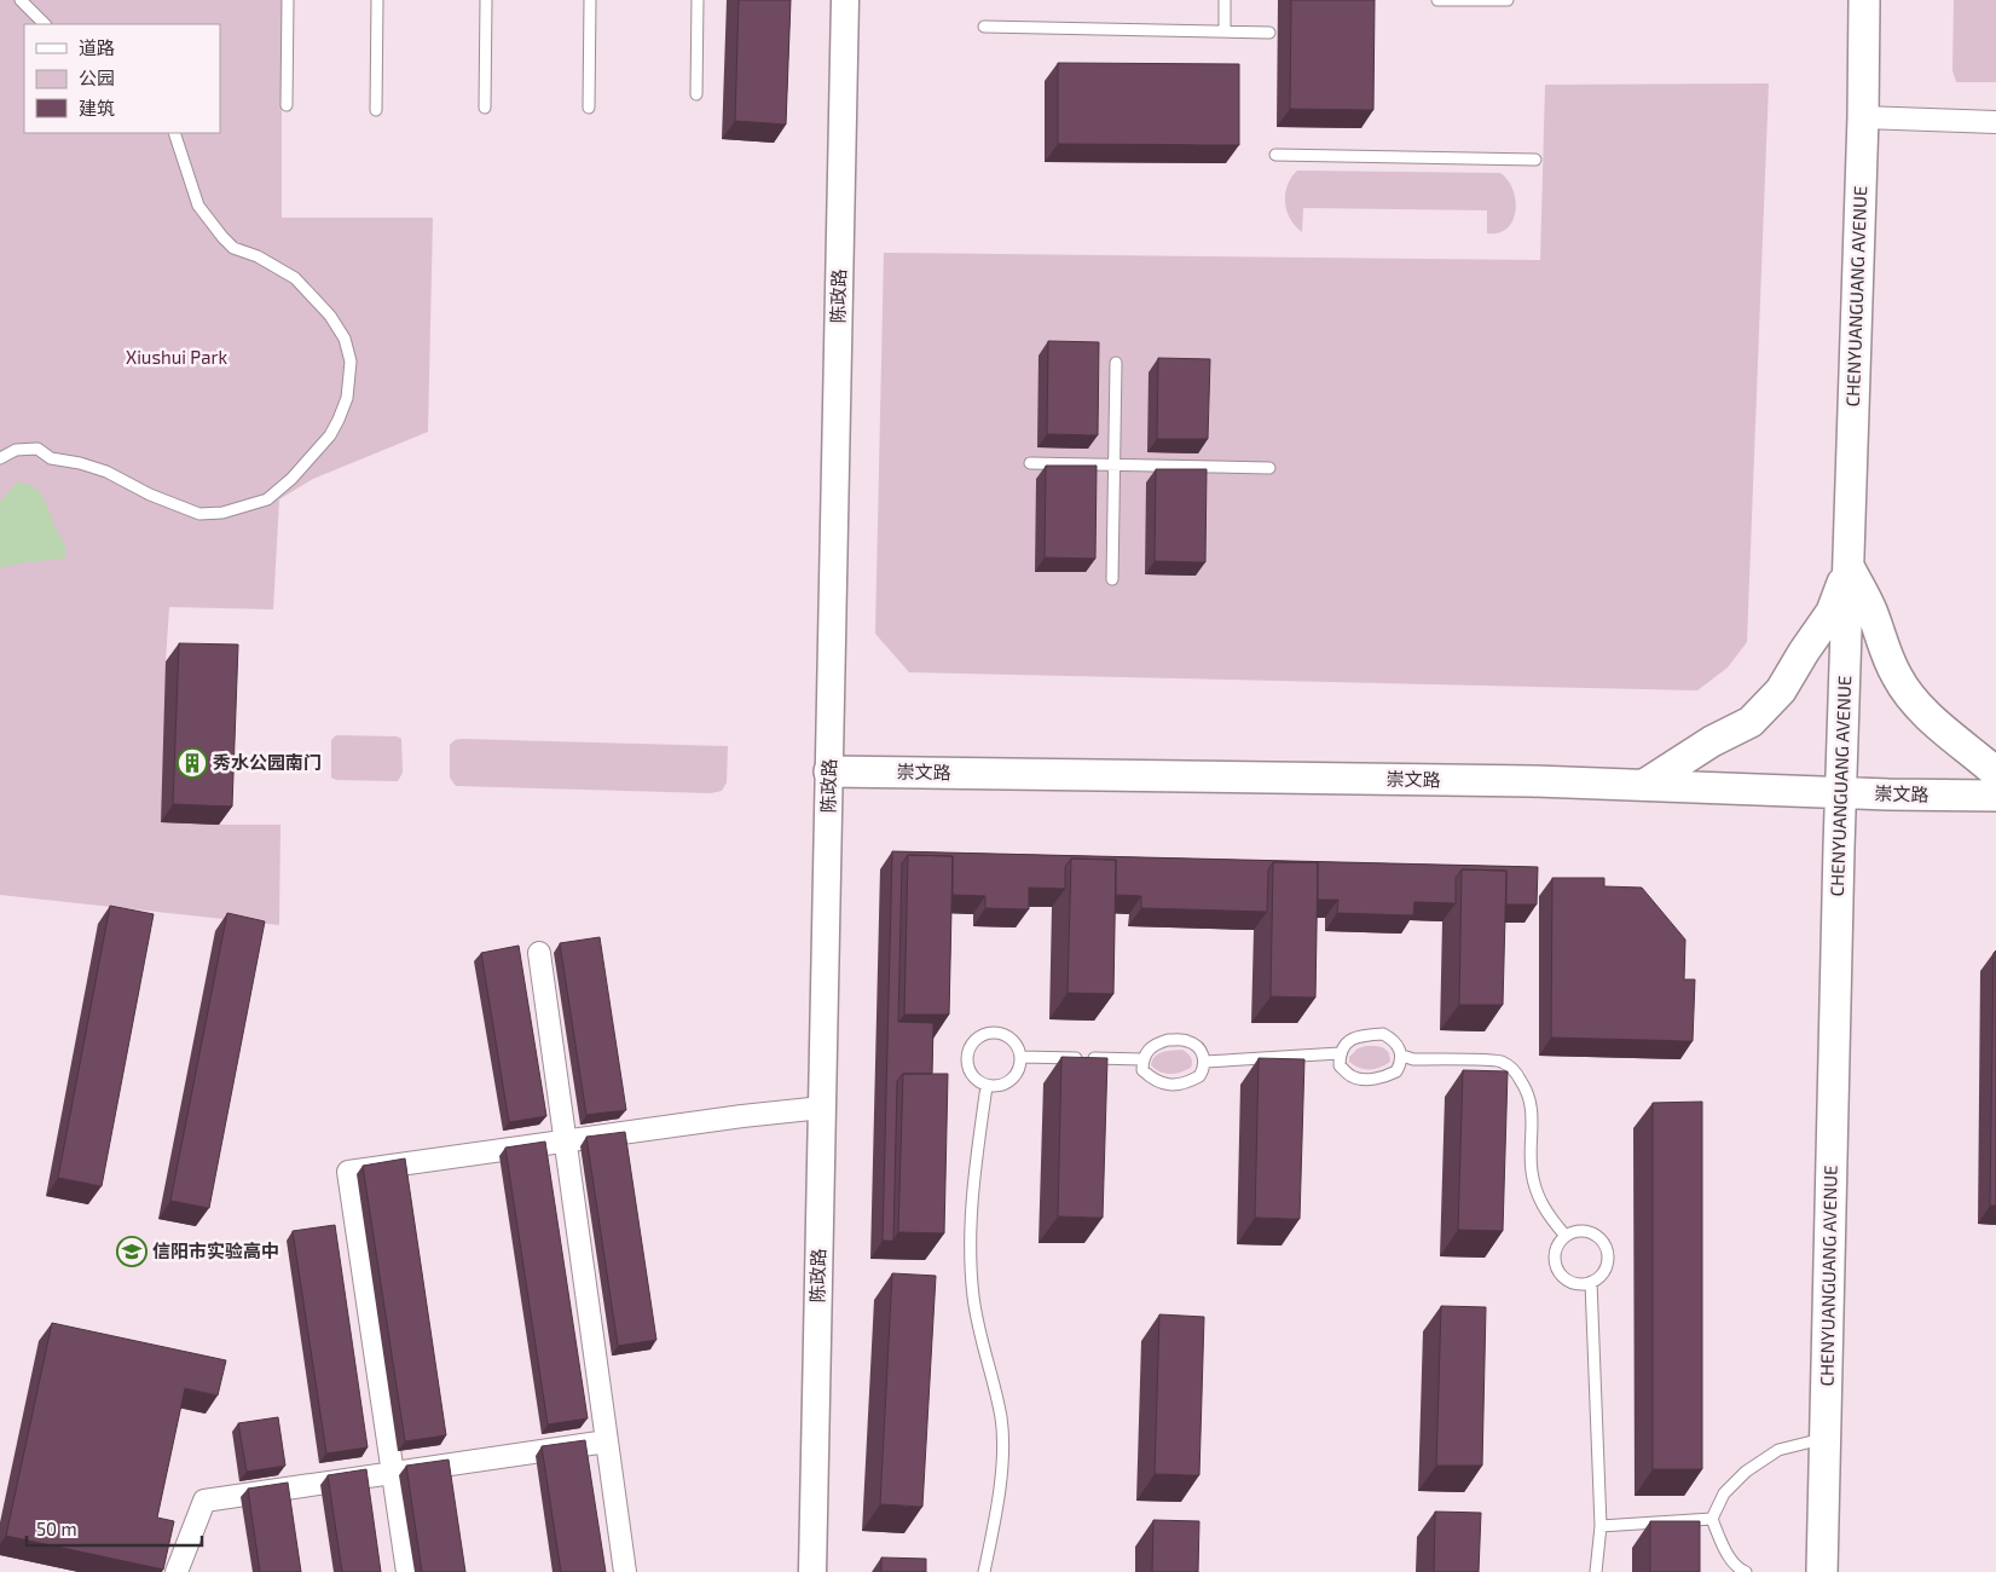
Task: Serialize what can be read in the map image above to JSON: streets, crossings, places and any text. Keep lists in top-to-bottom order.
{
  "streets": {
    "main road": ["CHENYUANGUANG AVENUE", "崇文路"],
    "street": ["陈政路"]
  },
  "crossings": [
    ["陈政路", "崇文路"],
    ["CHENYUANGUANG AVENUE", "崇文路"]
  ],
  "parks": ["Xiushui Park"],
  "places": {
    "building": ["秀水公园南门"],
    "school or university": ["信阳市实验高中"]
  },
  "legend": ["道路", "公园", "建筑"],
  "scale_bar": "50 m"
}
